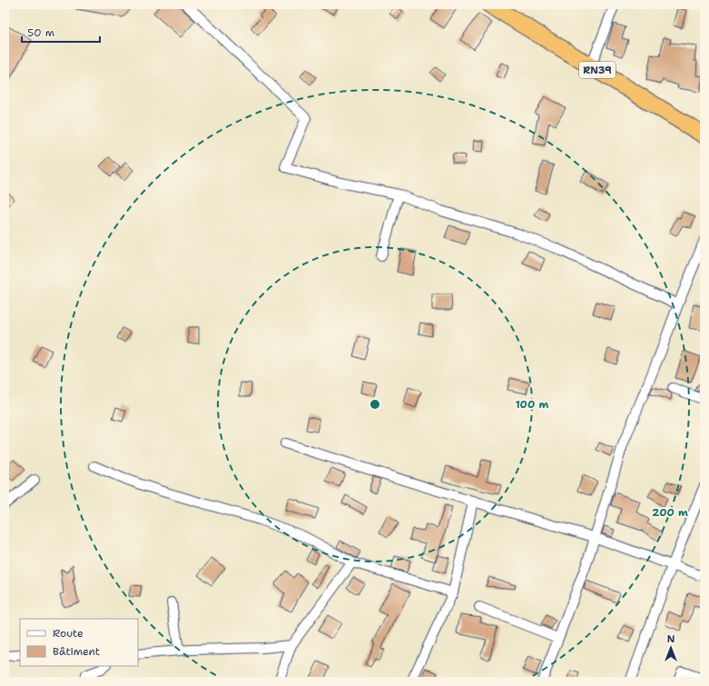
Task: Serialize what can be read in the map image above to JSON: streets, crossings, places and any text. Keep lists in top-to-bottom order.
{
  "streets": {
    "highway": ["RN39"]
  },
  "legend": ["Route", "Bâtiment"],
  "scale_bar": "50 m",
  "north": "top",
  "rings": ["100 m", "200 m"]
}
